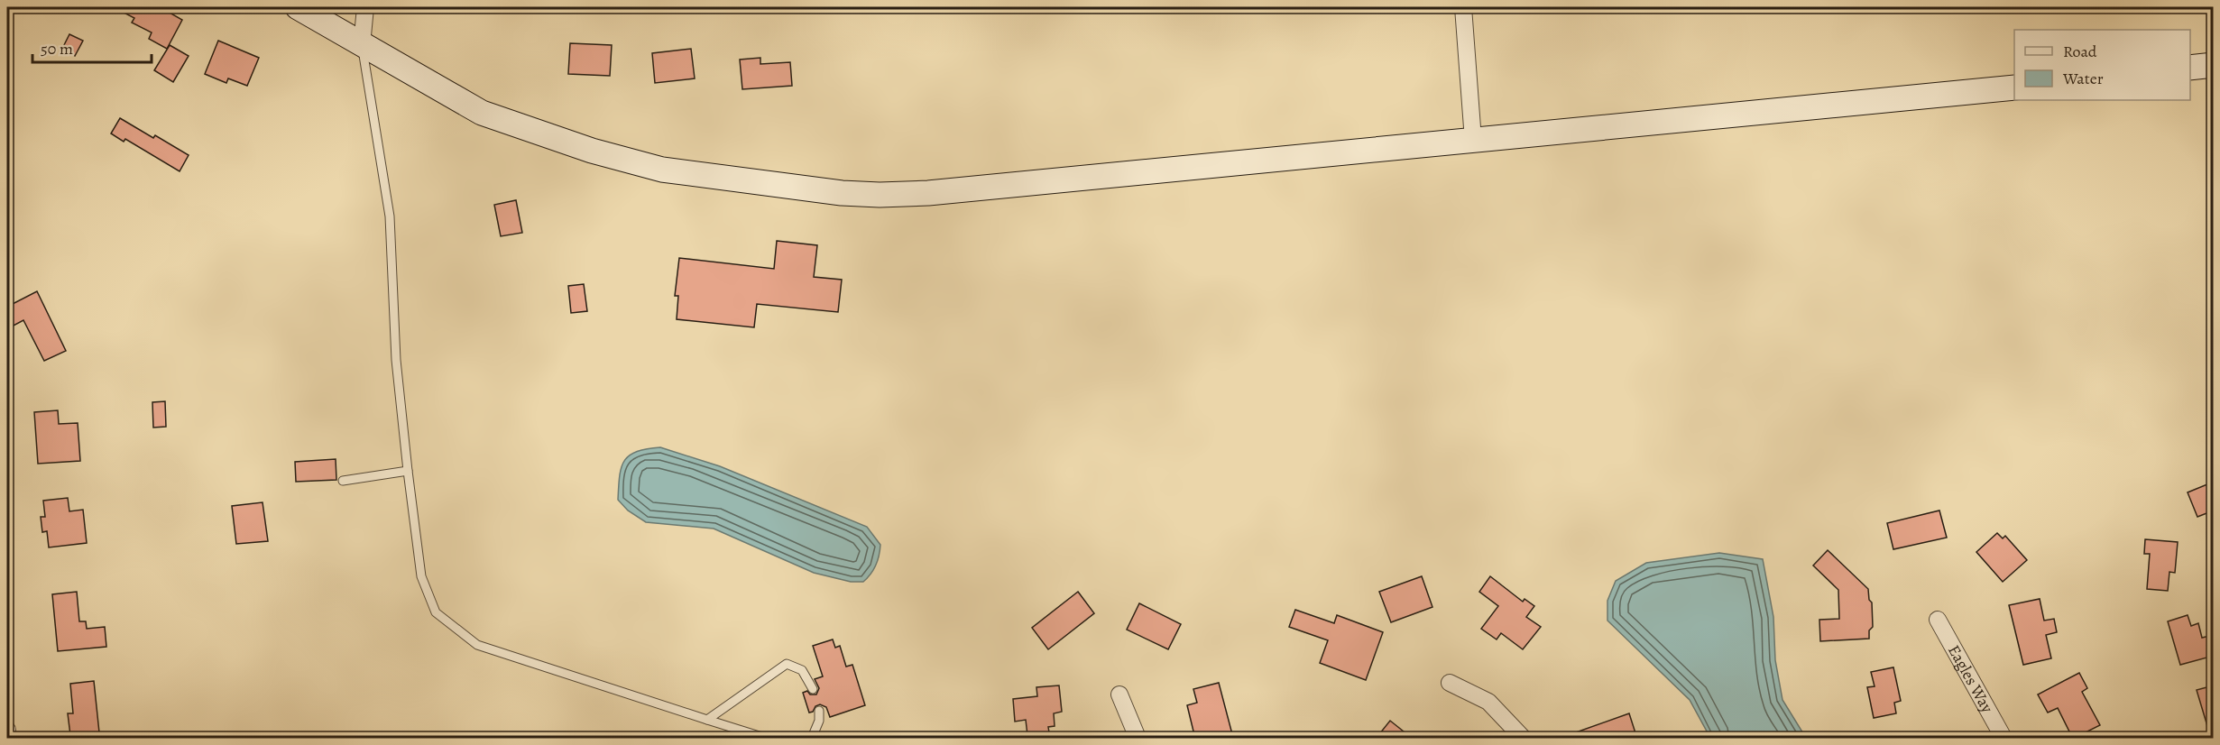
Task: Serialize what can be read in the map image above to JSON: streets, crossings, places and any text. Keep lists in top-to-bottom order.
{
  "streets": {
    "street": ["Eagles Way"]
  },
  "legend": ["Road", "Water"],
  "scale_bar": "50 m"
}
